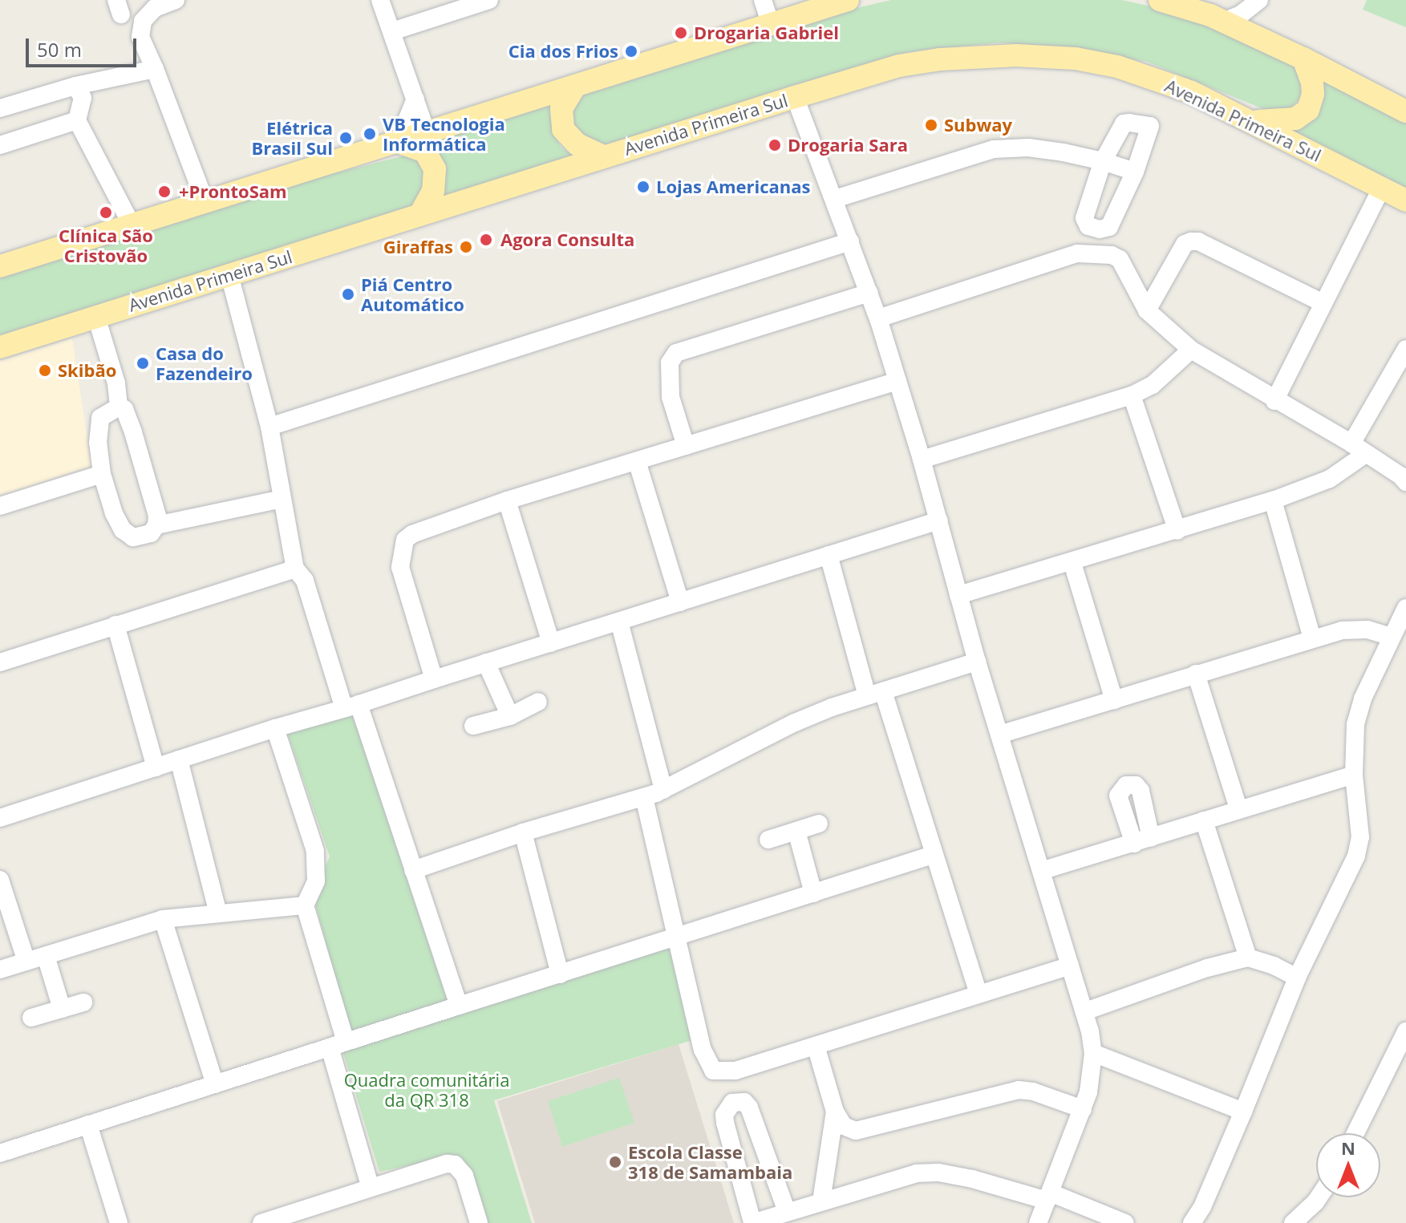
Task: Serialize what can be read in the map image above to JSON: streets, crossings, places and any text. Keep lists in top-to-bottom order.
{
  "streets": {
    "main road": ["Avenida Primeira Sul"]
  },
  "parks": ["Quadra comunitária da QR 318"],
  "places": [
    "Drogaria Gabriel",
    "Cia dos Frios",
    "Subway",
    "VB Tecnologia Informática",
    "Elétrica Brasil Sul",
    "Drogaria Sara",
    "Lojas Americanas",
    "+ProntoSam",
    "Clínica São Cristovão",
    "Agora Consulta",
    "Giraffas",
    "Piá Centro Automático",
    "Casa do Fazendeiro",
    "Skibão",
    "Escola Classe 318 de Samambaia"
  ],
  "scale_bar": "50 m",
  "north": "top"
}
